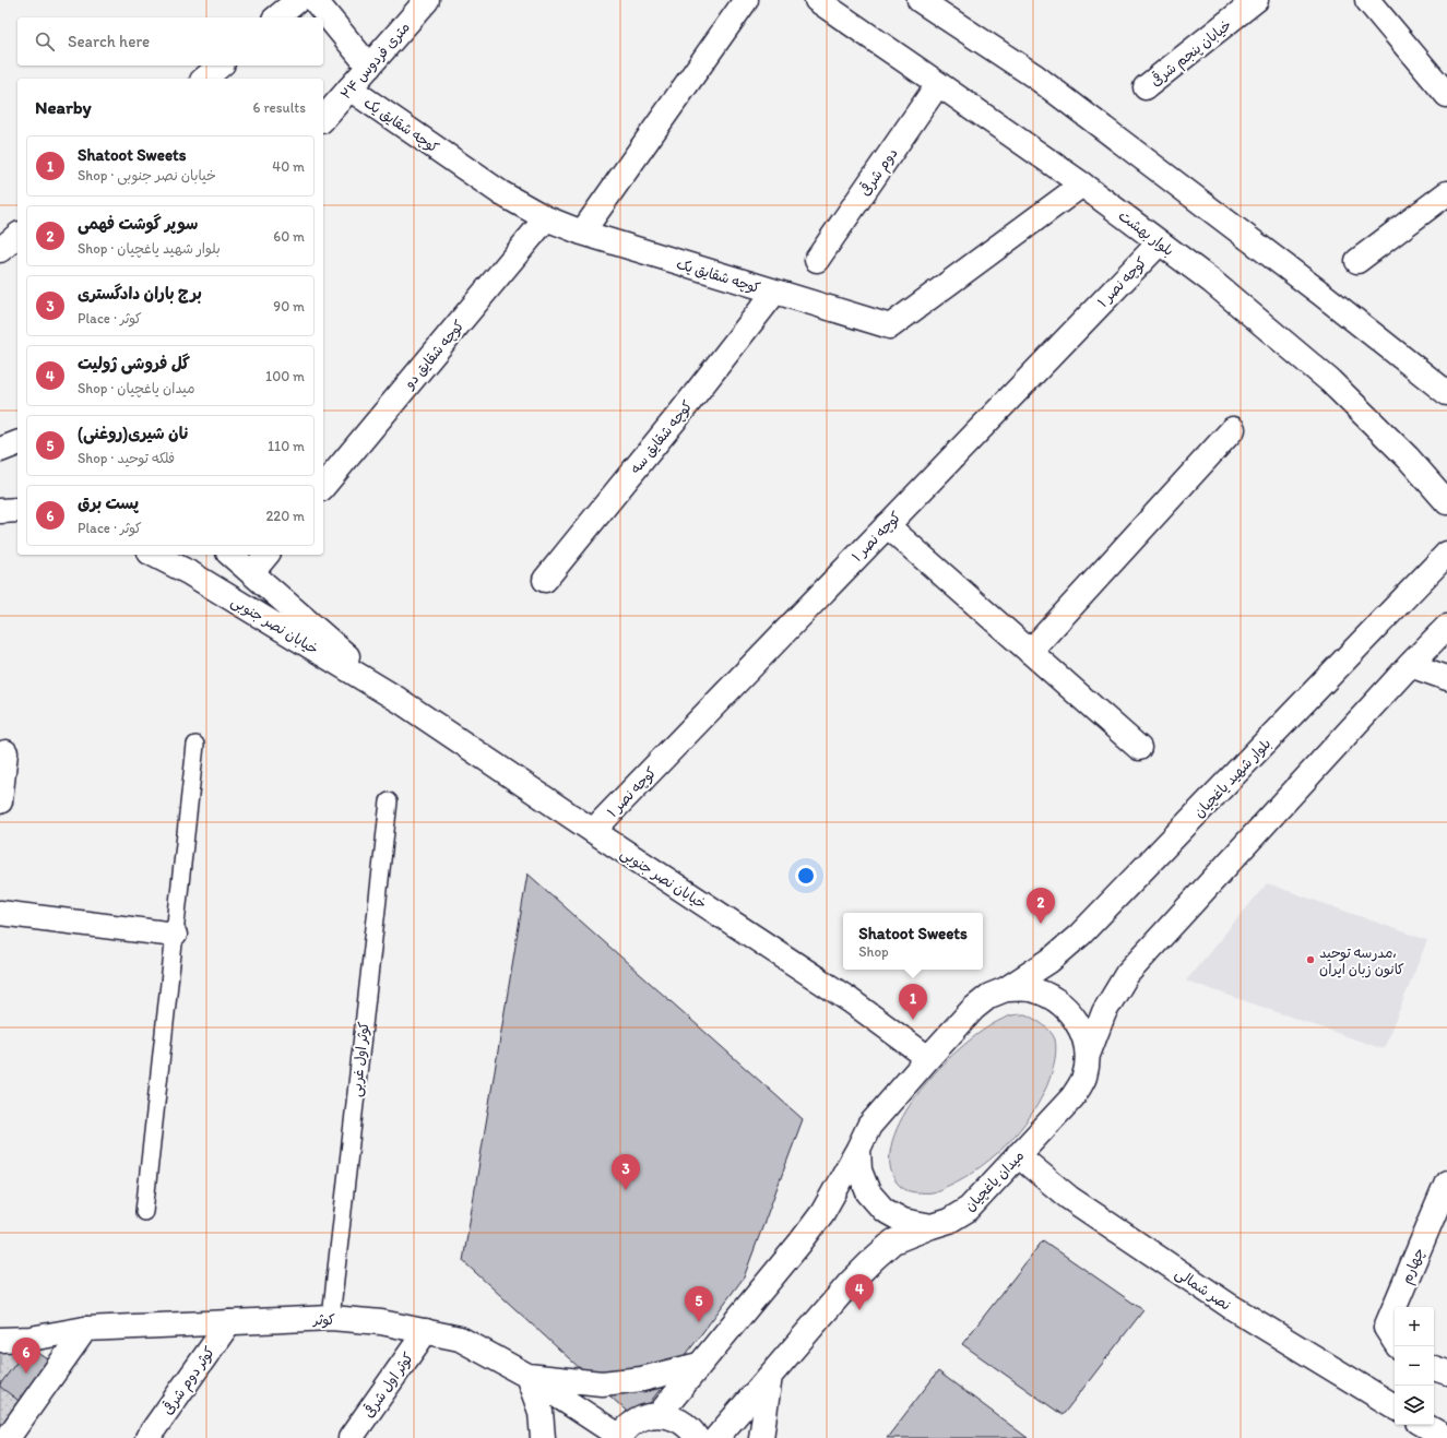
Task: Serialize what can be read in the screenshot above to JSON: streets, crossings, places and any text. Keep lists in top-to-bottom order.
{
  "streets": {
    "street": [
      "خیابان پنجم شرقی",
      "۲۴ متری فردوس",
      "کوچه شقایق یک",
      "دوم شرقی",
      "بلوار بهشت",
      "کوچه نصر ۱",
      "کوچه شقایق دو",
      "کوچه شقایق سه",
      "خیابان نصر جنوبی",
      "بلوار شهید یاغچیان",
      "میدان یاغچیان",
      "چهارم",
      "نصر شمالی",
      "کوثر",
      "کوثر دوم شرقی",
      "کوثر اول شرقی"
    ],
    "lane": ["کوثر اول غربی"]
  },
  "crossings": [
    ["۲۴ متری فردوس", "کوچه شقایق یک"],
    ["کوچه شقایق یک", "بلوار بهشت"],
    ["کوچه شقایق یک", "کوچه شقایق دو"],
    ["کوچه شقایق یک", "کوچه شقایق سه"],
    ["دوم شرقی", "بلوار بهشت"],
    ["بلوار بهشت", "کوچه نصر ۱"],
    ["کوچه نصر ۱", "خیابان نصر جنوبی"],
    ["خیابان نصر جنوبی", "میدان یاغچیان"],
    ["بلوار شهید یاغچیان", "میدان یاغچیان"],
    ["کوثر اول غربی", "کوثر"],
    ["میدان یاغچیان", "نصر شمالی"],
    ["کوثر", "کوثر دوم شرقی"],
    ["کوثر", "کوثر اول شرقی"]
  ],
  "places": ["مدرسه توحید، کانون زبان ایران"],
  "page": {
    "search": "Search here",
    "heading": ["Nearby", "6 results"],
    "list": [
      {
        "mark": "1",
        "name": "Shatoot Sweets",
        "note": "Shop · خیابان نصر جنوبی",
        "value": "40 m"
      },
      {
        "mark": "2",
        "name": "سوپر گوشت فهمی",
        "note": "Shop · بلوار شهید یاغچیان",
        "value": "60 m"
      },
      {
        "mark": "3",
        "name": "برج باران دادگستری",
        "note": "Place · کوثر",
        "value": "90 m"
      },
      {
        "mark": "4",
        "name": "گل فروشی ژولیت",
        "note": "Shop · میدان یاغچیان",
        "value": "100 m"
      },
      {
        "mark": "5",
        "name": "نان شیری(روغنی)",
        "note": "Shop · فلکه توحید",
        "value": "110 m"
      },
      {
        "mark": "6",
        "name": "پست برق",
        "note": "Place · کوثر",
        "value": "220 m"
      }
    ],
    "pins": [
      "2",
      "1",
      "3",
      "4",
      "5",
      "6"
    ],
    "popup": ["Shatoot Sweets", "Shop"],
    "map_buttons": ["+", "−"]
  }
}
